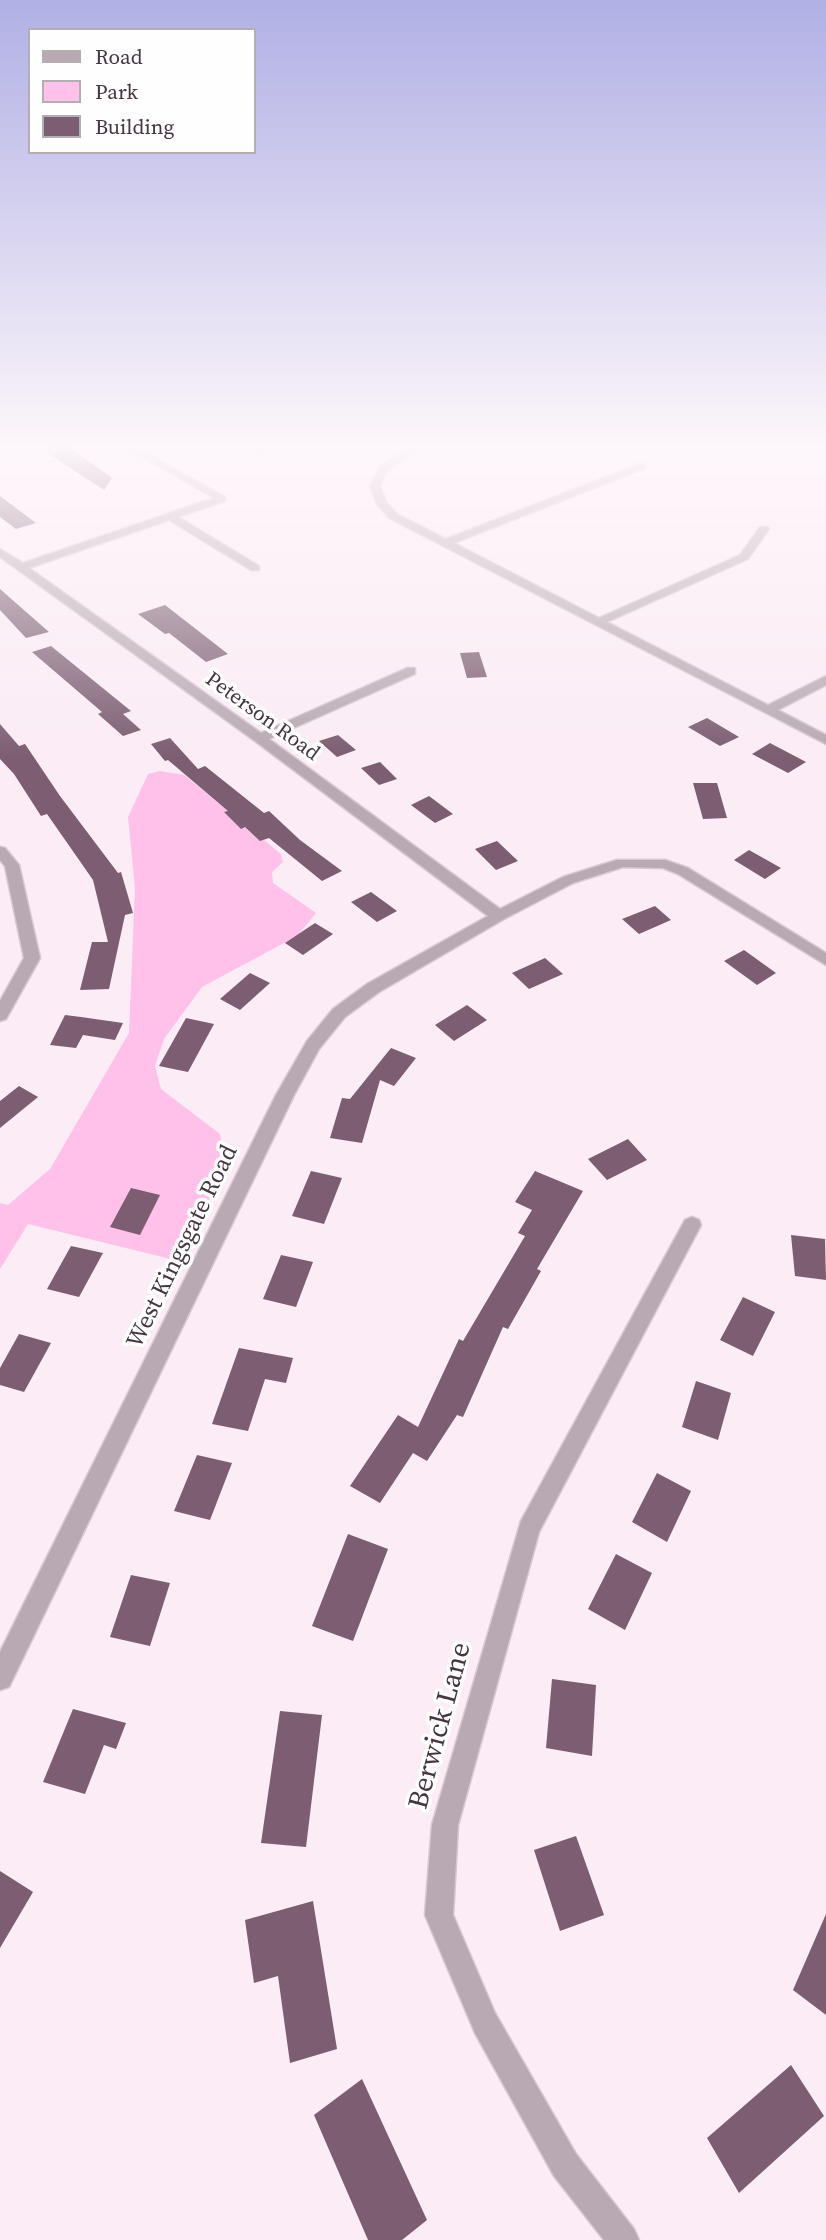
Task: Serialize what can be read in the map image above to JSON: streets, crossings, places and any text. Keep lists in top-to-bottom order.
{
  "streets": {
    "street": ["Peterson Road", "West Kingsgate Road", "Berwick Lane"]
  },
  "crossings": [
    ["Peterson Road", "West Kingsgate Road"]
  ],
  "legend": ["Road", "Park", "Building"]
}
